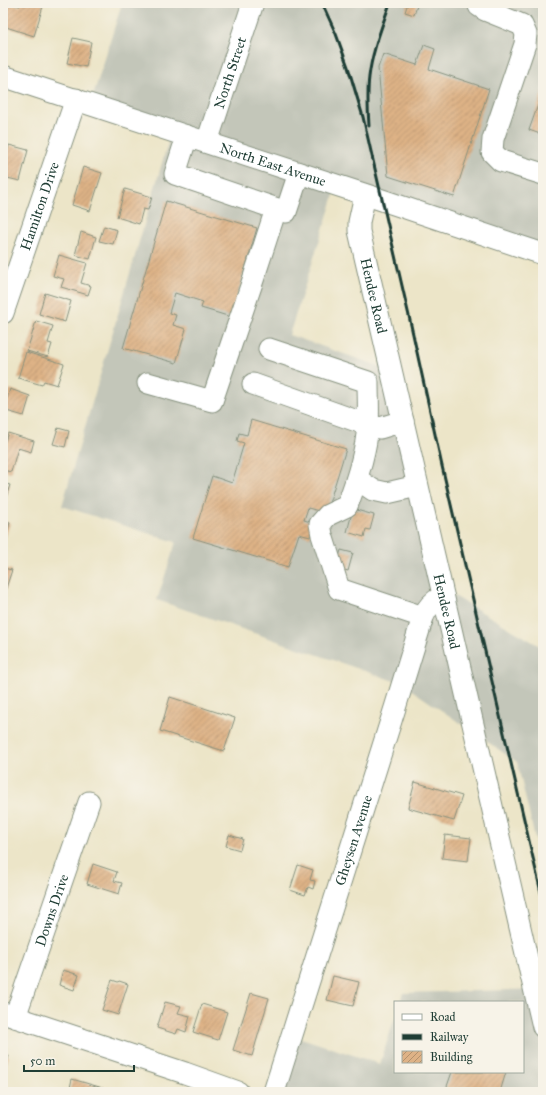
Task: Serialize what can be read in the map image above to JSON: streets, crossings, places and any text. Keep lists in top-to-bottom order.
{
  "streets": {
    "street": [
      "North Street",
      "North East Avenue",
      "Hamilton Drive",
      "Hendee Road",
      "Gheysen Avenue",
      "Downs Drive"
    ]
  },
  "crossings": [
    ["North Street", "North East Avenue"],
    ["North East Avenue", "Hamilton Drive"],
    ["North East Avenue", "Hendee Road"],
    ["Hendee Road", "Gheysen Avenue"]
  ],
  "legend": ["Road", "Railway", "Building"],
  "scale_bar": "50 m"
}
